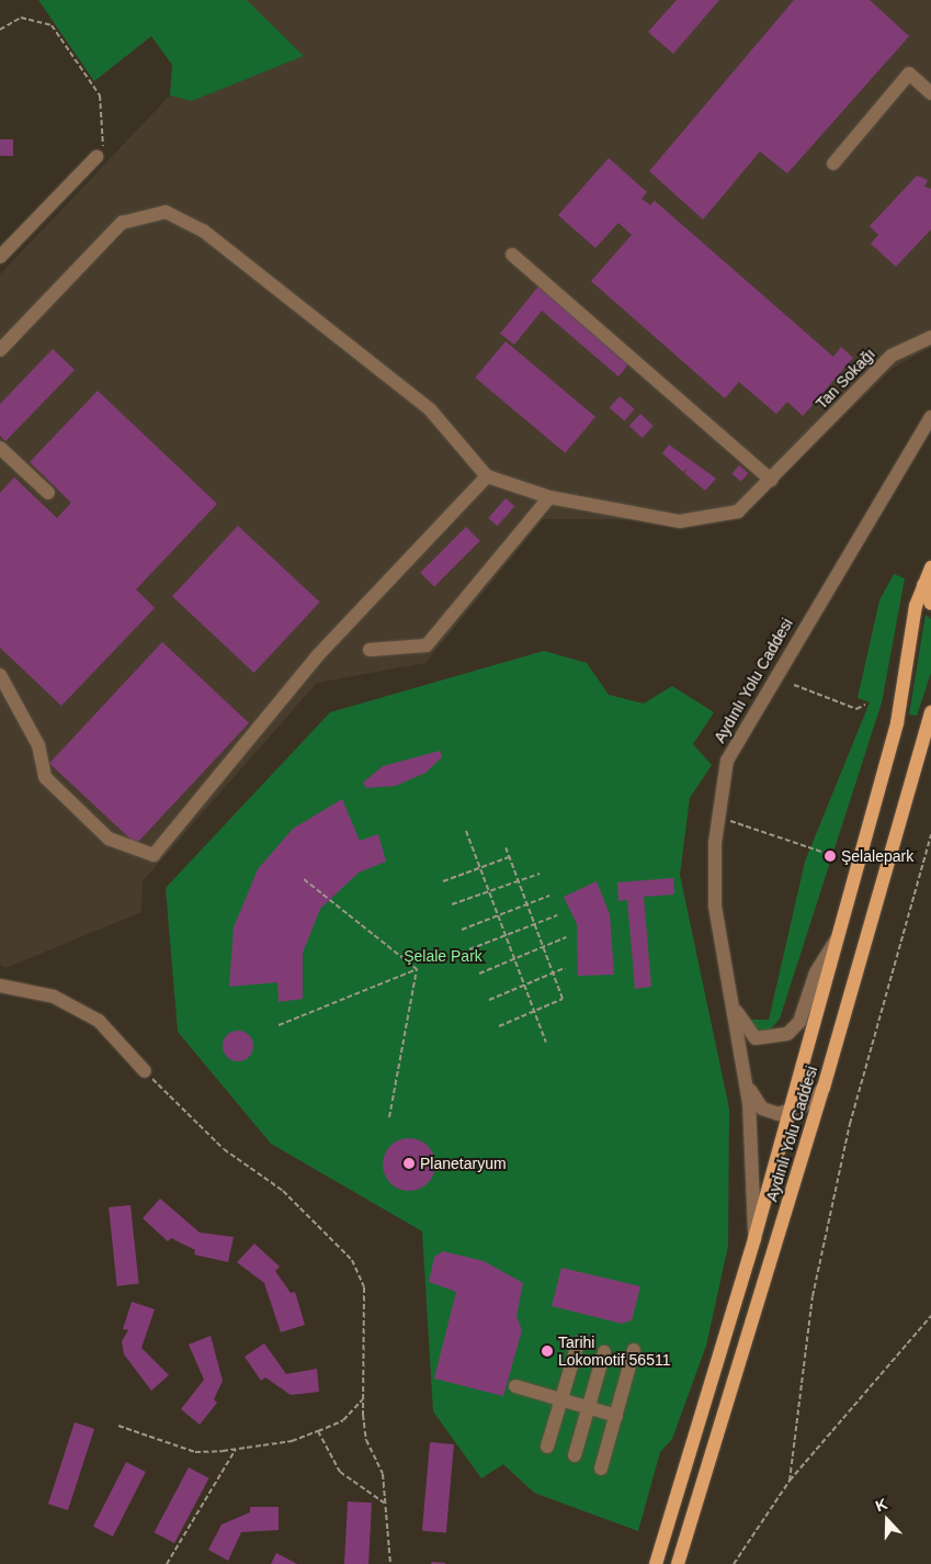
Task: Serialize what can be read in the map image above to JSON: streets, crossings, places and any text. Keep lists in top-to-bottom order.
{
  "streets": {
    "main road": ["Aydınlı Yolu Caddesi"],
    "street": ["Tan Sokağı"]
  },
  "parks": ["Şelale Park"],
  "places": ["Şelalepark", "Planetaryum", "Tarihi Lokomotif 56511"],
  "north": "top"
}
